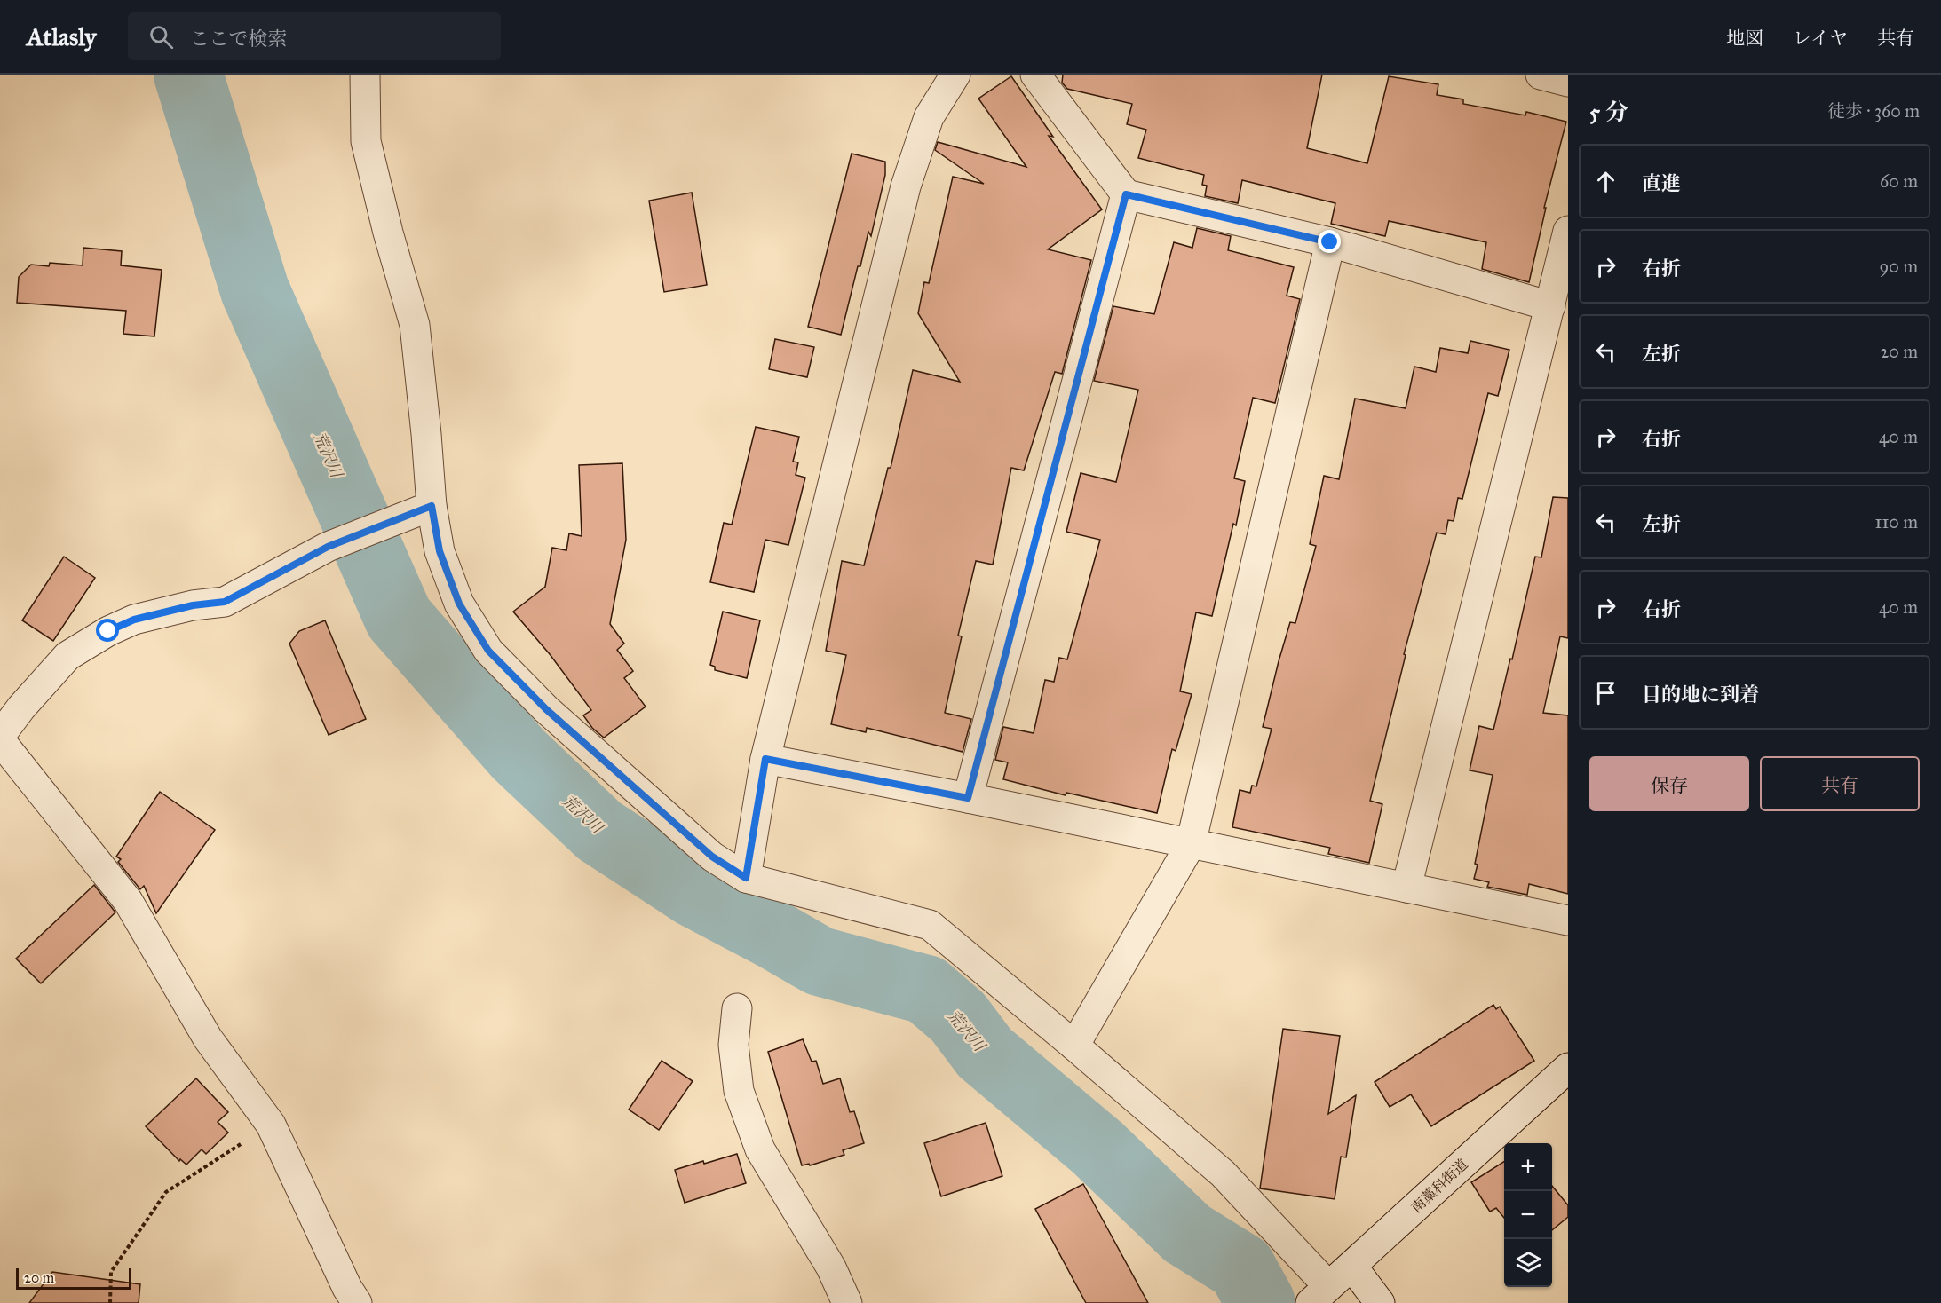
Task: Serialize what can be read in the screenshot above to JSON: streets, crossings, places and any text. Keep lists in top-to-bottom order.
{
  "streets": {
    "street": ["南藁科街道"]
  },
  "water": ["荒沢川"],
  "scale_bar": "20 m",
  "page": {
    "header": "Atlasly",
    "search": "ここで検索",
    "nav": ["地図", "レイヤ", "共有"],
    "heading": ["5 分", "徒歩 · 360 m"],
    "list": [
      ["直進", "60 m"],
      ["右折", "90 m"],
      ["左折", "20 m"],
      ["右折", "40 m"],
      ["左折", "110 m"],
      ["右折", "40 m"],
      "目的地に到着"
    ],
    "buttons": ["保存", "共有"],
    "map_buttons": ["+", "−"],
    "scale": "20 m"
  }
}
